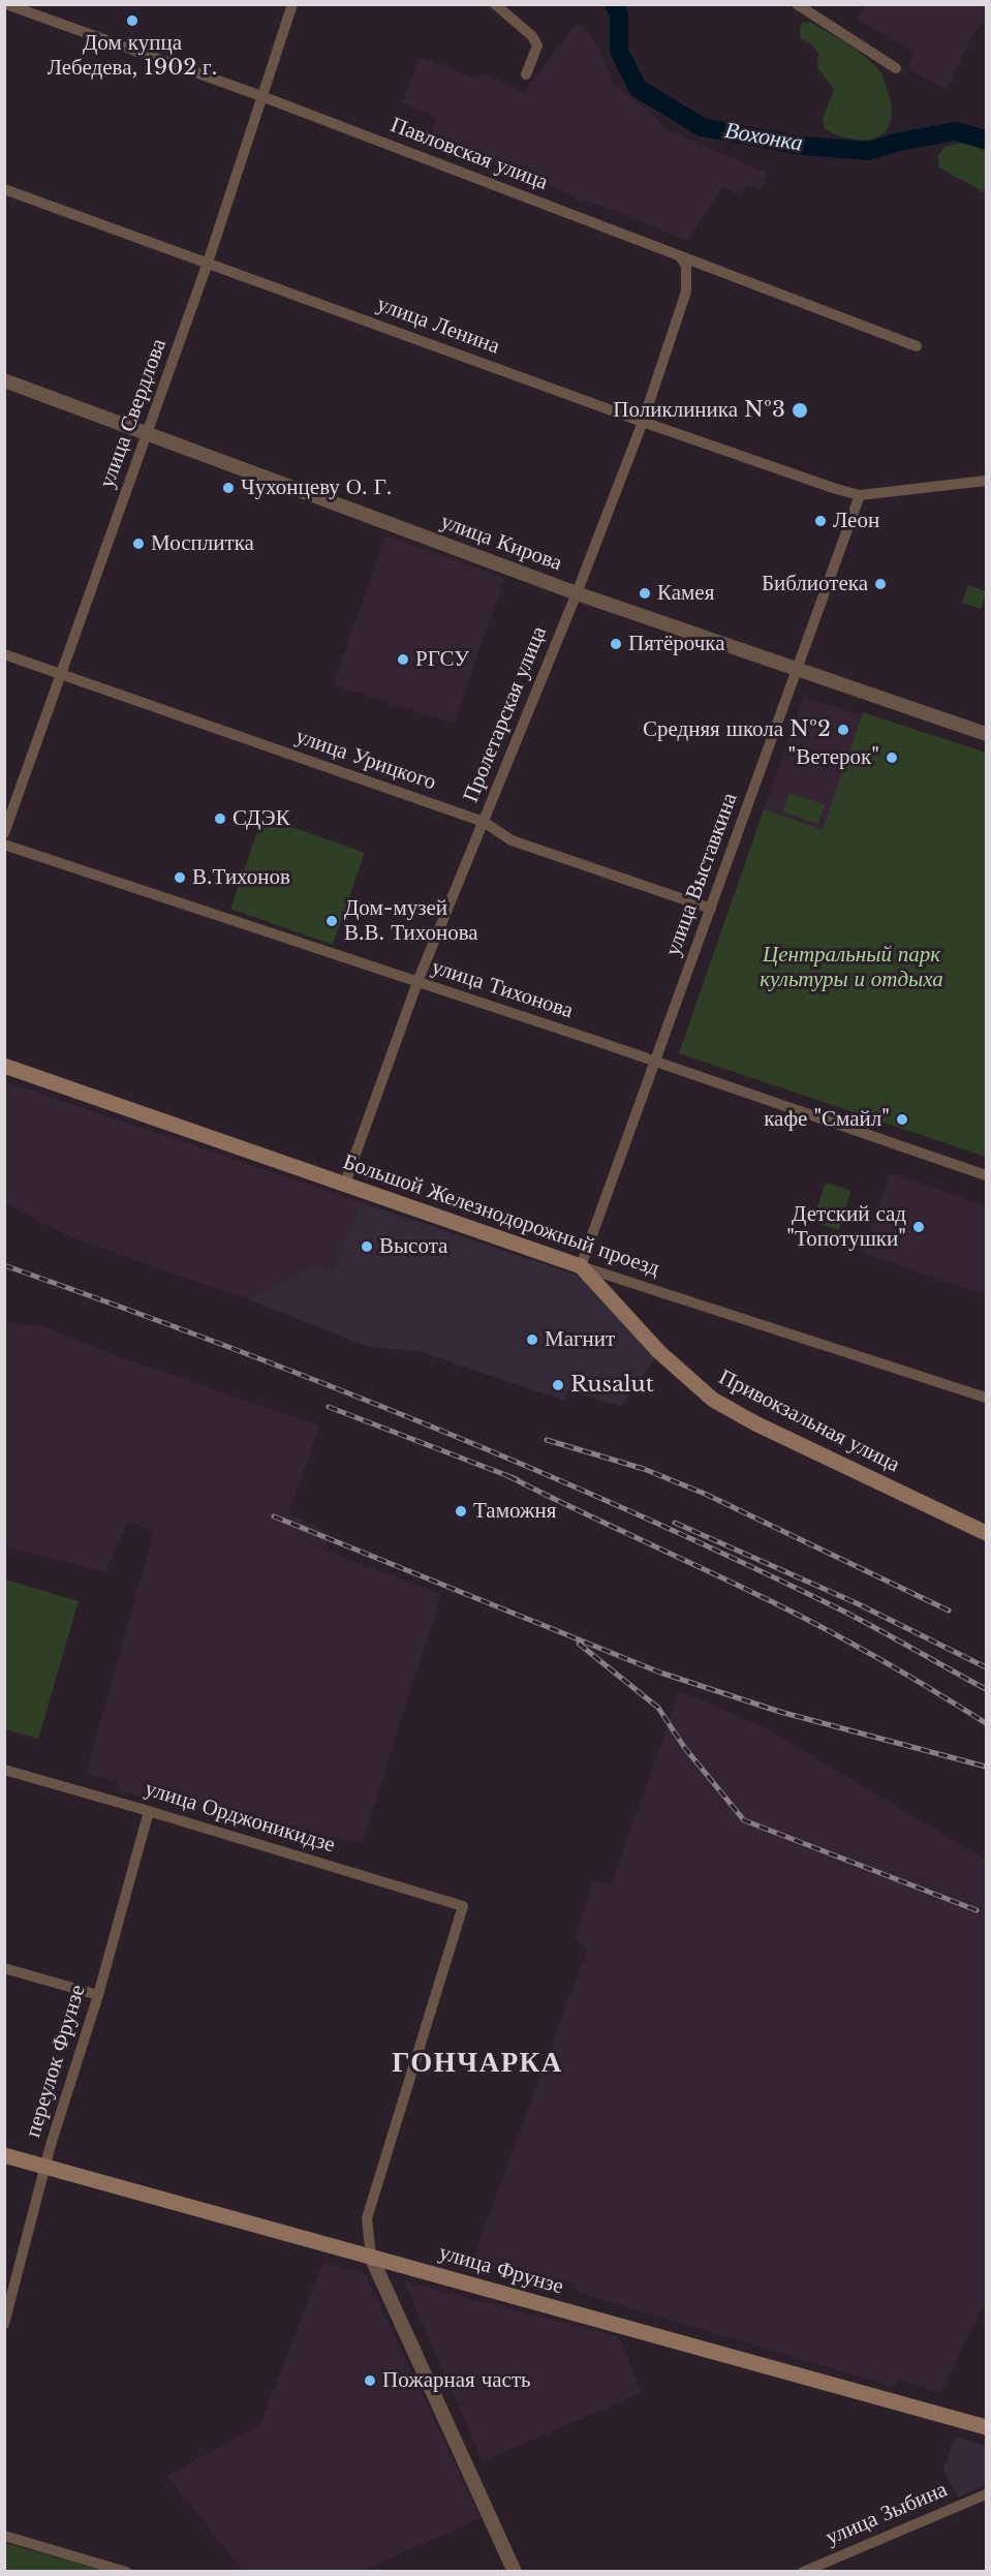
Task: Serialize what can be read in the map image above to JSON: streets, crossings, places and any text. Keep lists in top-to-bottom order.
{
  "streets": {
    "main road": ["Большой Железнодорожный проезд", "Привокзальная улица", "улица Фрунзе"],
    "street": [
      "Павловская улица",
      "улица Ленина",
      "улица Свердлова",
      "улица Кирова",
      "Пролетарская улица",
      "улица Урицкого",
      "улица Выставкина",
      "улица Тихонова",
      "улица Орджоникидзе",
      "переулок Фрунзе",
      "улица Зыбина"
    ]
  },
  "crossings": [
    ["Павловская улица", "улица Свердлова"],
    ["Павловская улица", "Пролетарская улица"],
    ["улица Ленина", "улица Свердлова"],
    ["улица Ленина", "Пролетарская улица"],
    ["улица Ленина", "улица Выставкина"],
    ["улица Свердлова", "улица Кирова"],
    ["улица Свердлова", "улица Урицкого"],
    ["улица Кирова", "Пролетарская улица"],
    ["улица Кирова", "улица Выставкина"],
    ["Пролетарская улица", "улица Урицкого"],
    ["Пролетарская улица", "улица Тихонова"],
    ["Пролетарская улица", "Большой Железнодорожный проезд"],
    ["улица Урицкого", "улица Выставкина"],
    ["улица Выставкина", "улица Тихонова"],
    ["улица Выставкина", "Большой Железнодорожный проезд"],
    ["улица Выставкина", "Привокзальная улица"],
    ["Большой Железнодорожный проезд", "Привокзальная улица"],
    ["улица Орджоникидзе", "переулок Фрунзе"],
    ["улица Орджоникидзе", "улица Фрунзе"],
    ["переулок Фрунзе", "улица Фрунзе"]
  ],
  "districts": ["ГОНЧАРКА"],
  "water": ["Вохонка"],
  "parks": ["Центральный парк культуры и отдыха"],
  "places": [
    "Дом купца Лебедева, 1902 г.",
    "Поликлиника №3",
    "Чухонцеву О. Г.",
    "Леон",
    "Мосплитка",
    "Библиотека",
    "Камея",
    "Пятёрочка",
    "РГСУ",
    "Средняя школа №2",
    "\"Ветерок\"",
    "СДЭК",
    "В.Тихонов",
    "Дом-музей В.В. Тихонова",
    "кафе \"Смайл\"",
    "Детский сад \"Топотушки\"",
    "Высота",
    "Магнит",
    "Rusalut",
    "Таможня",
    "Пожарная часть"
  ]
}
